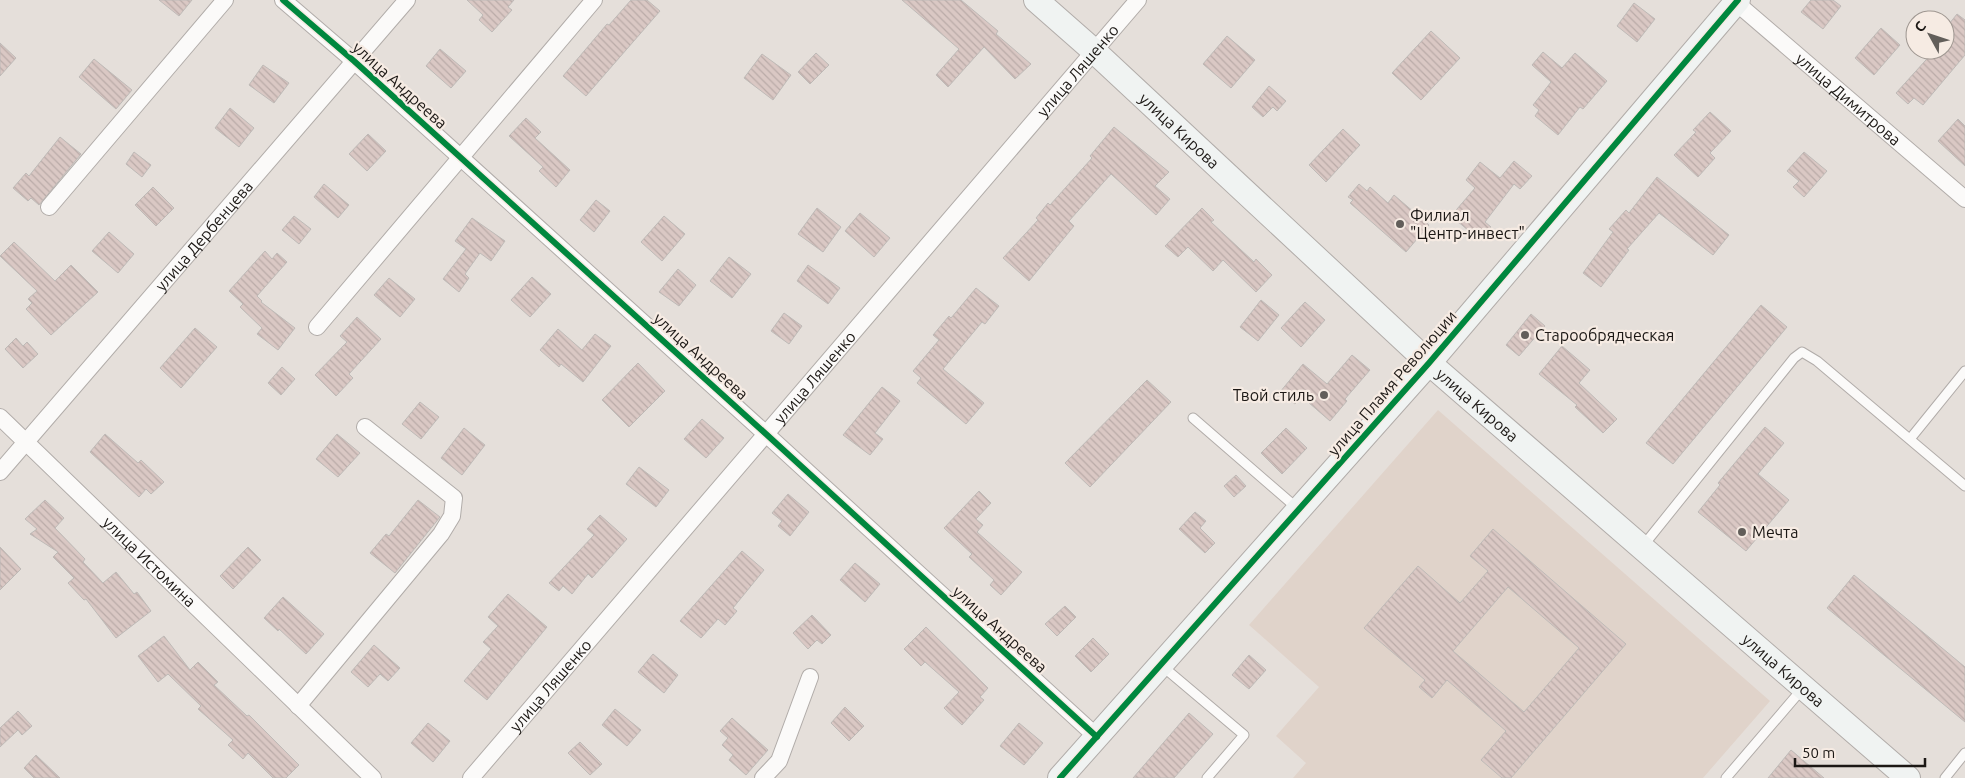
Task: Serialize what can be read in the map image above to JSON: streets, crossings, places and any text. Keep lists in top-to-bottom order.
{
  "streets": {
    "main road": ["улица Кирова", "улица Пламя Революции"],
    "street": [
      "улица Ляшенко",
      "улица Андреева",
      "улица Димитрова",
      "улица Дербенцева",
      "улица Истомина"
    ]
  },
  "crossings": [
    ["улица Ляшенко", "улица Андреева"],
    ["улица Ляшенко", "улица Кирова"],
    ["улица Андреева", "улица Дербенцева"],
    ["улица Андреева", "улица Пламя Революции"],
    ["улица Димитрова", "улица Пламя Революции"],
    ["улица Кирова", "улица Пламя Революции"],
    ["улица Дербенцева", "улица Истомина"]
  ],
  "places": [
    "Филиал \"Центр-инвест\"",
    "Старообрядческая",
    "Твой стиль",
    "Мечта"
  ],
  "scale_bar": "50 m",
  "north": "top left"
}
